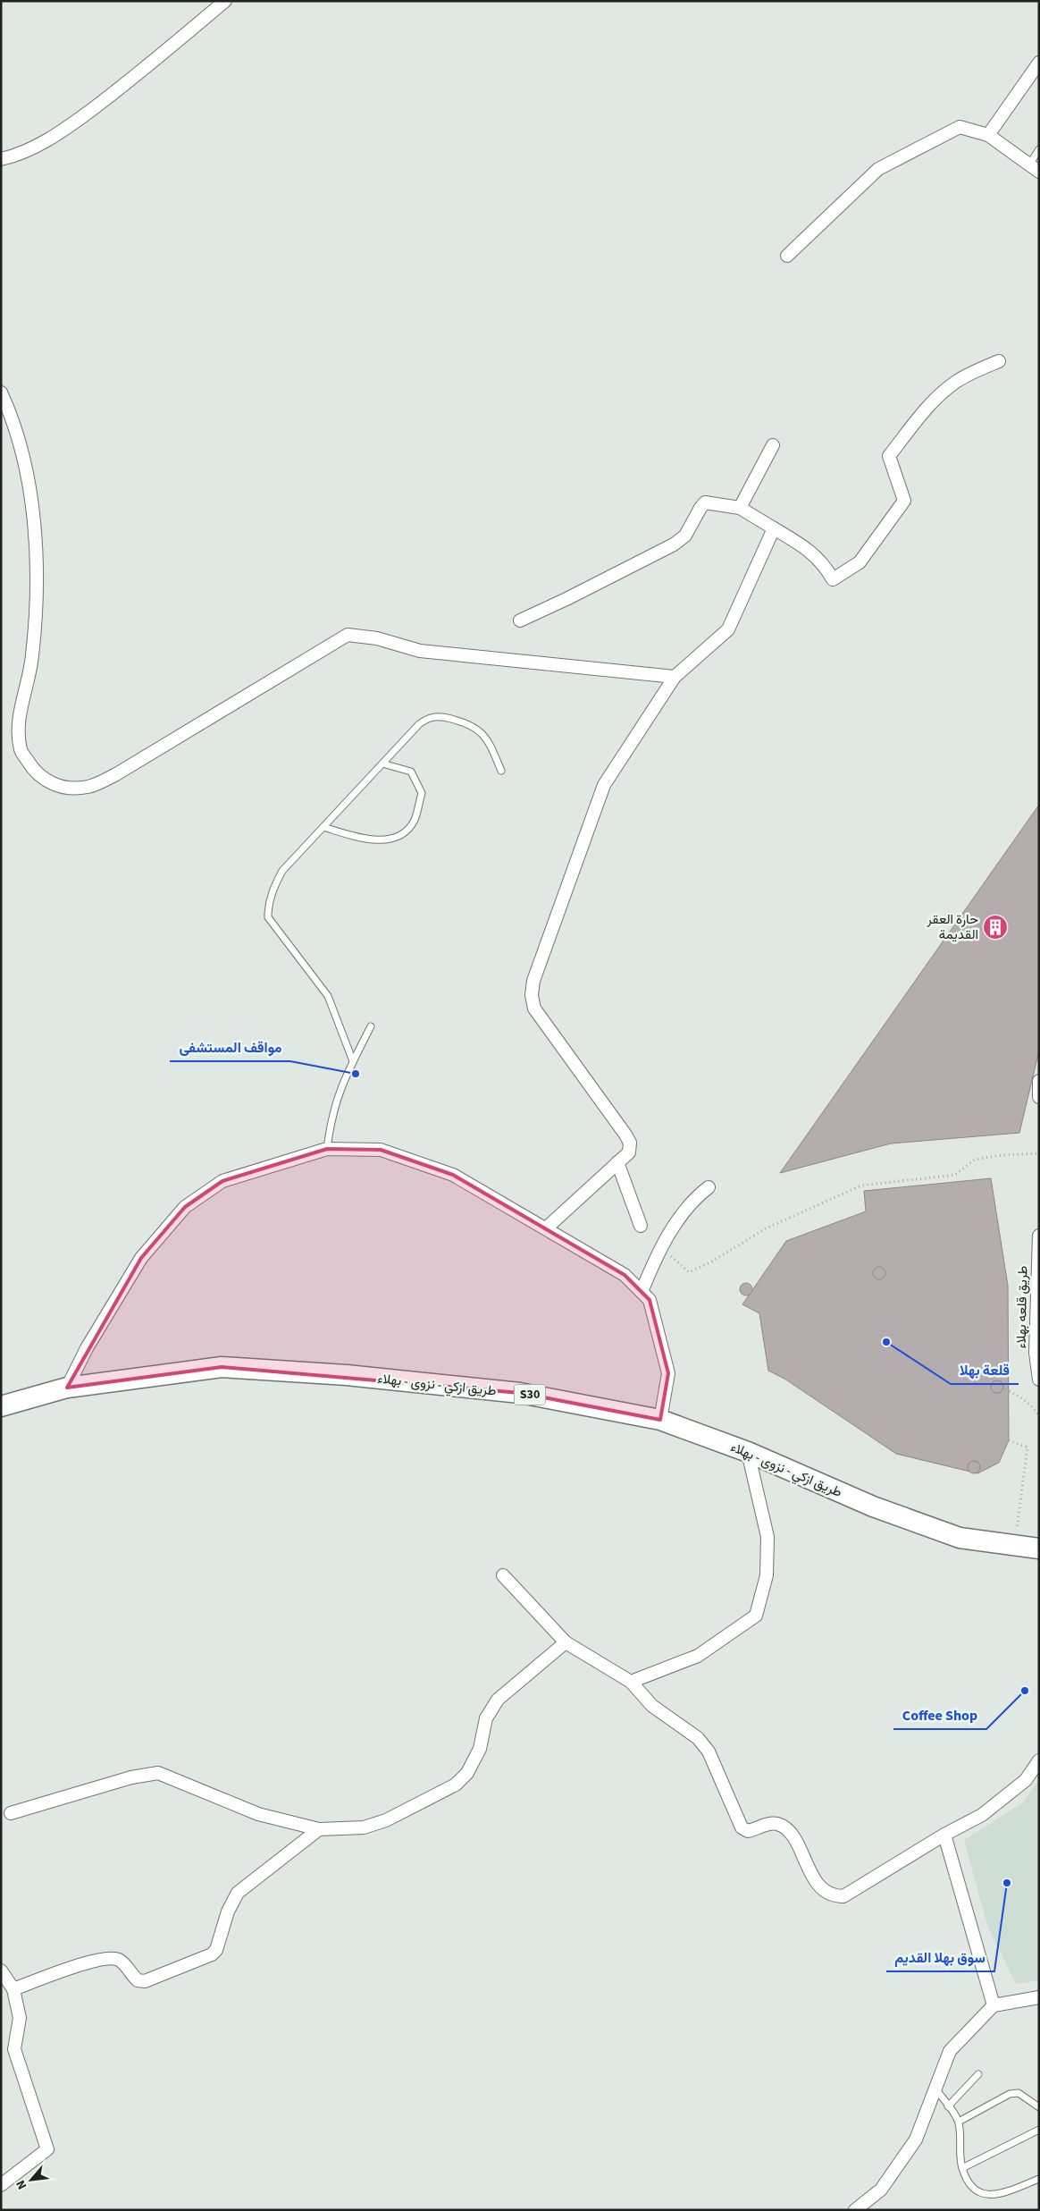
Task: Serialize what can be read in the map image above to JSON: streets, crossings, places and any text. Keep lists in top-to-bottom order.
{
  "streets": {
    "main road": ["طريق ازكي - نزوى - بهلاء", "S30"],
    "street": ["طريق قلعه بهلاء"]
  },
  "places": {
    "building": ["حارة العقر القديمة"],
    "other": [
      "مواقف المستشفى",
      "قلعة بهلا",
      "Coffee Shop",
      "سوق بهلا القديم"
    ]
  },
  "north": "bottom left"
}
